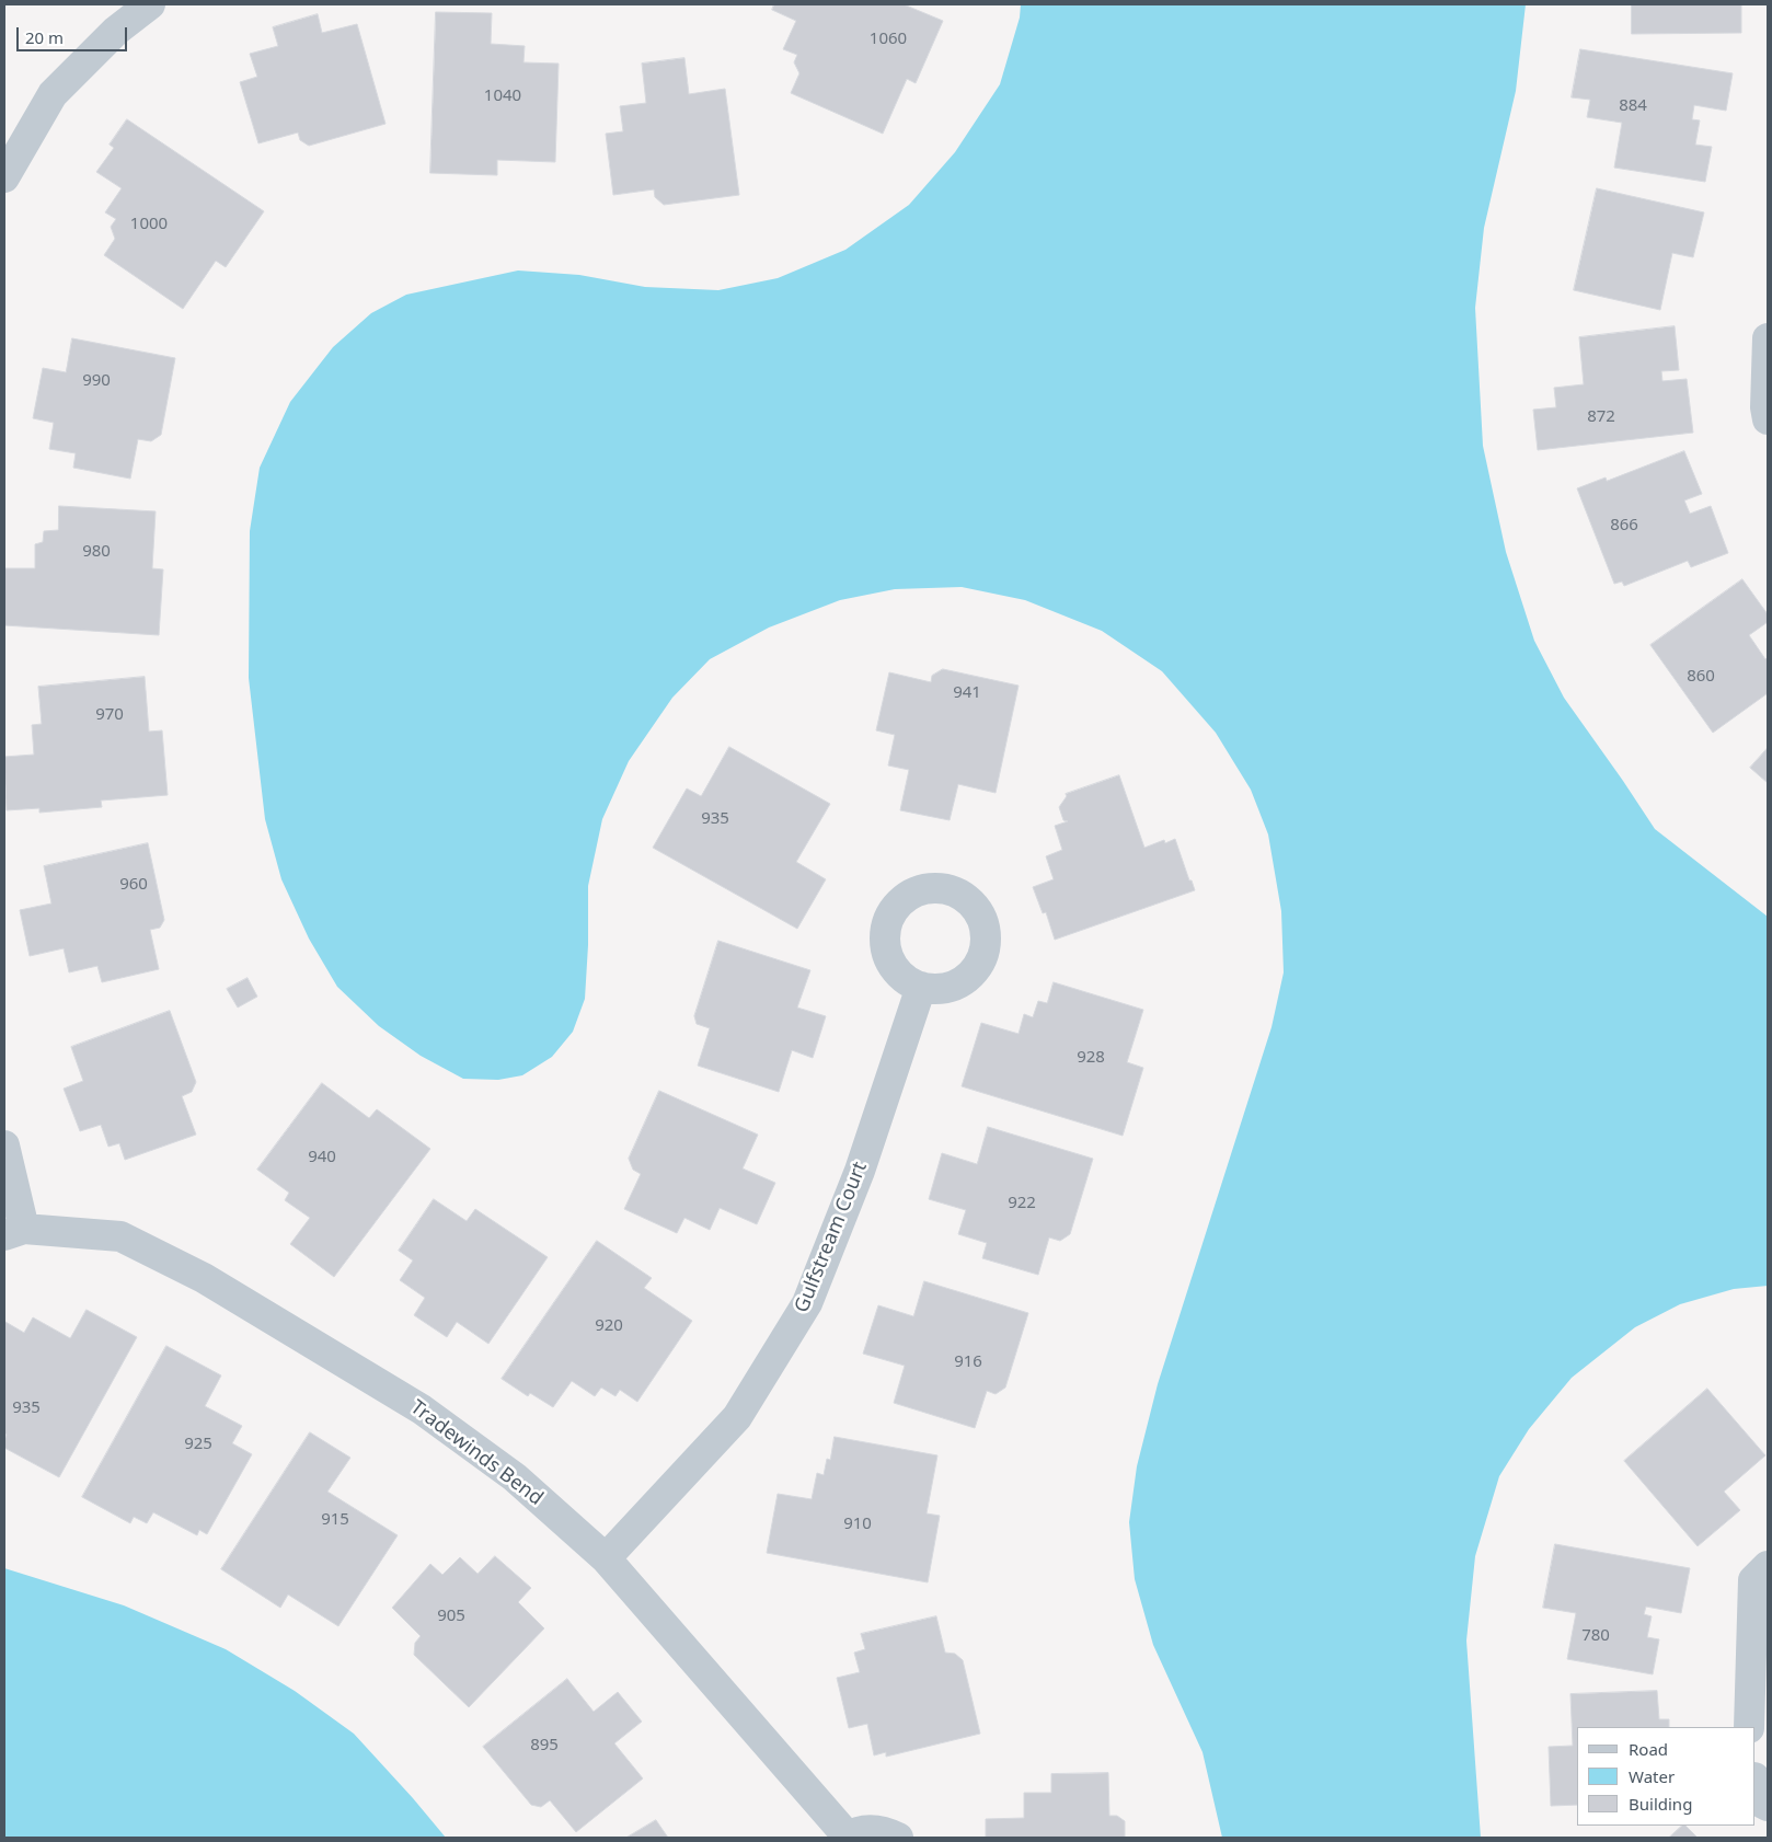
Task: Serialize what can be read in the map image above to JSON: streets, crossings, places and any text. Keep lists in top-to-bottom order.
{
  "streets": {
    "street": ["Gulfstream Court", "Tradewinds Bend"]
  },
  "crossings": [
    ["Gulfstream Court", "Tradewinds Bend"]
  ],
  "house_numbers": [
    "1060",
    "1040",
    "884",
    "1000",
    "990",
    "872",
    "866",
    "980",
    "860",
    "941",
    "970",
    "935",
    "960",
    "928",
    "940",
    "922",
    "920",
    "916",
    "935",
    "925",
    "915",
    "910",
    "905",
    "780",
    "895"
  ],
  "legend": ["Road", "Water", "Building"],
  "scale_bar": "20 m"
}
